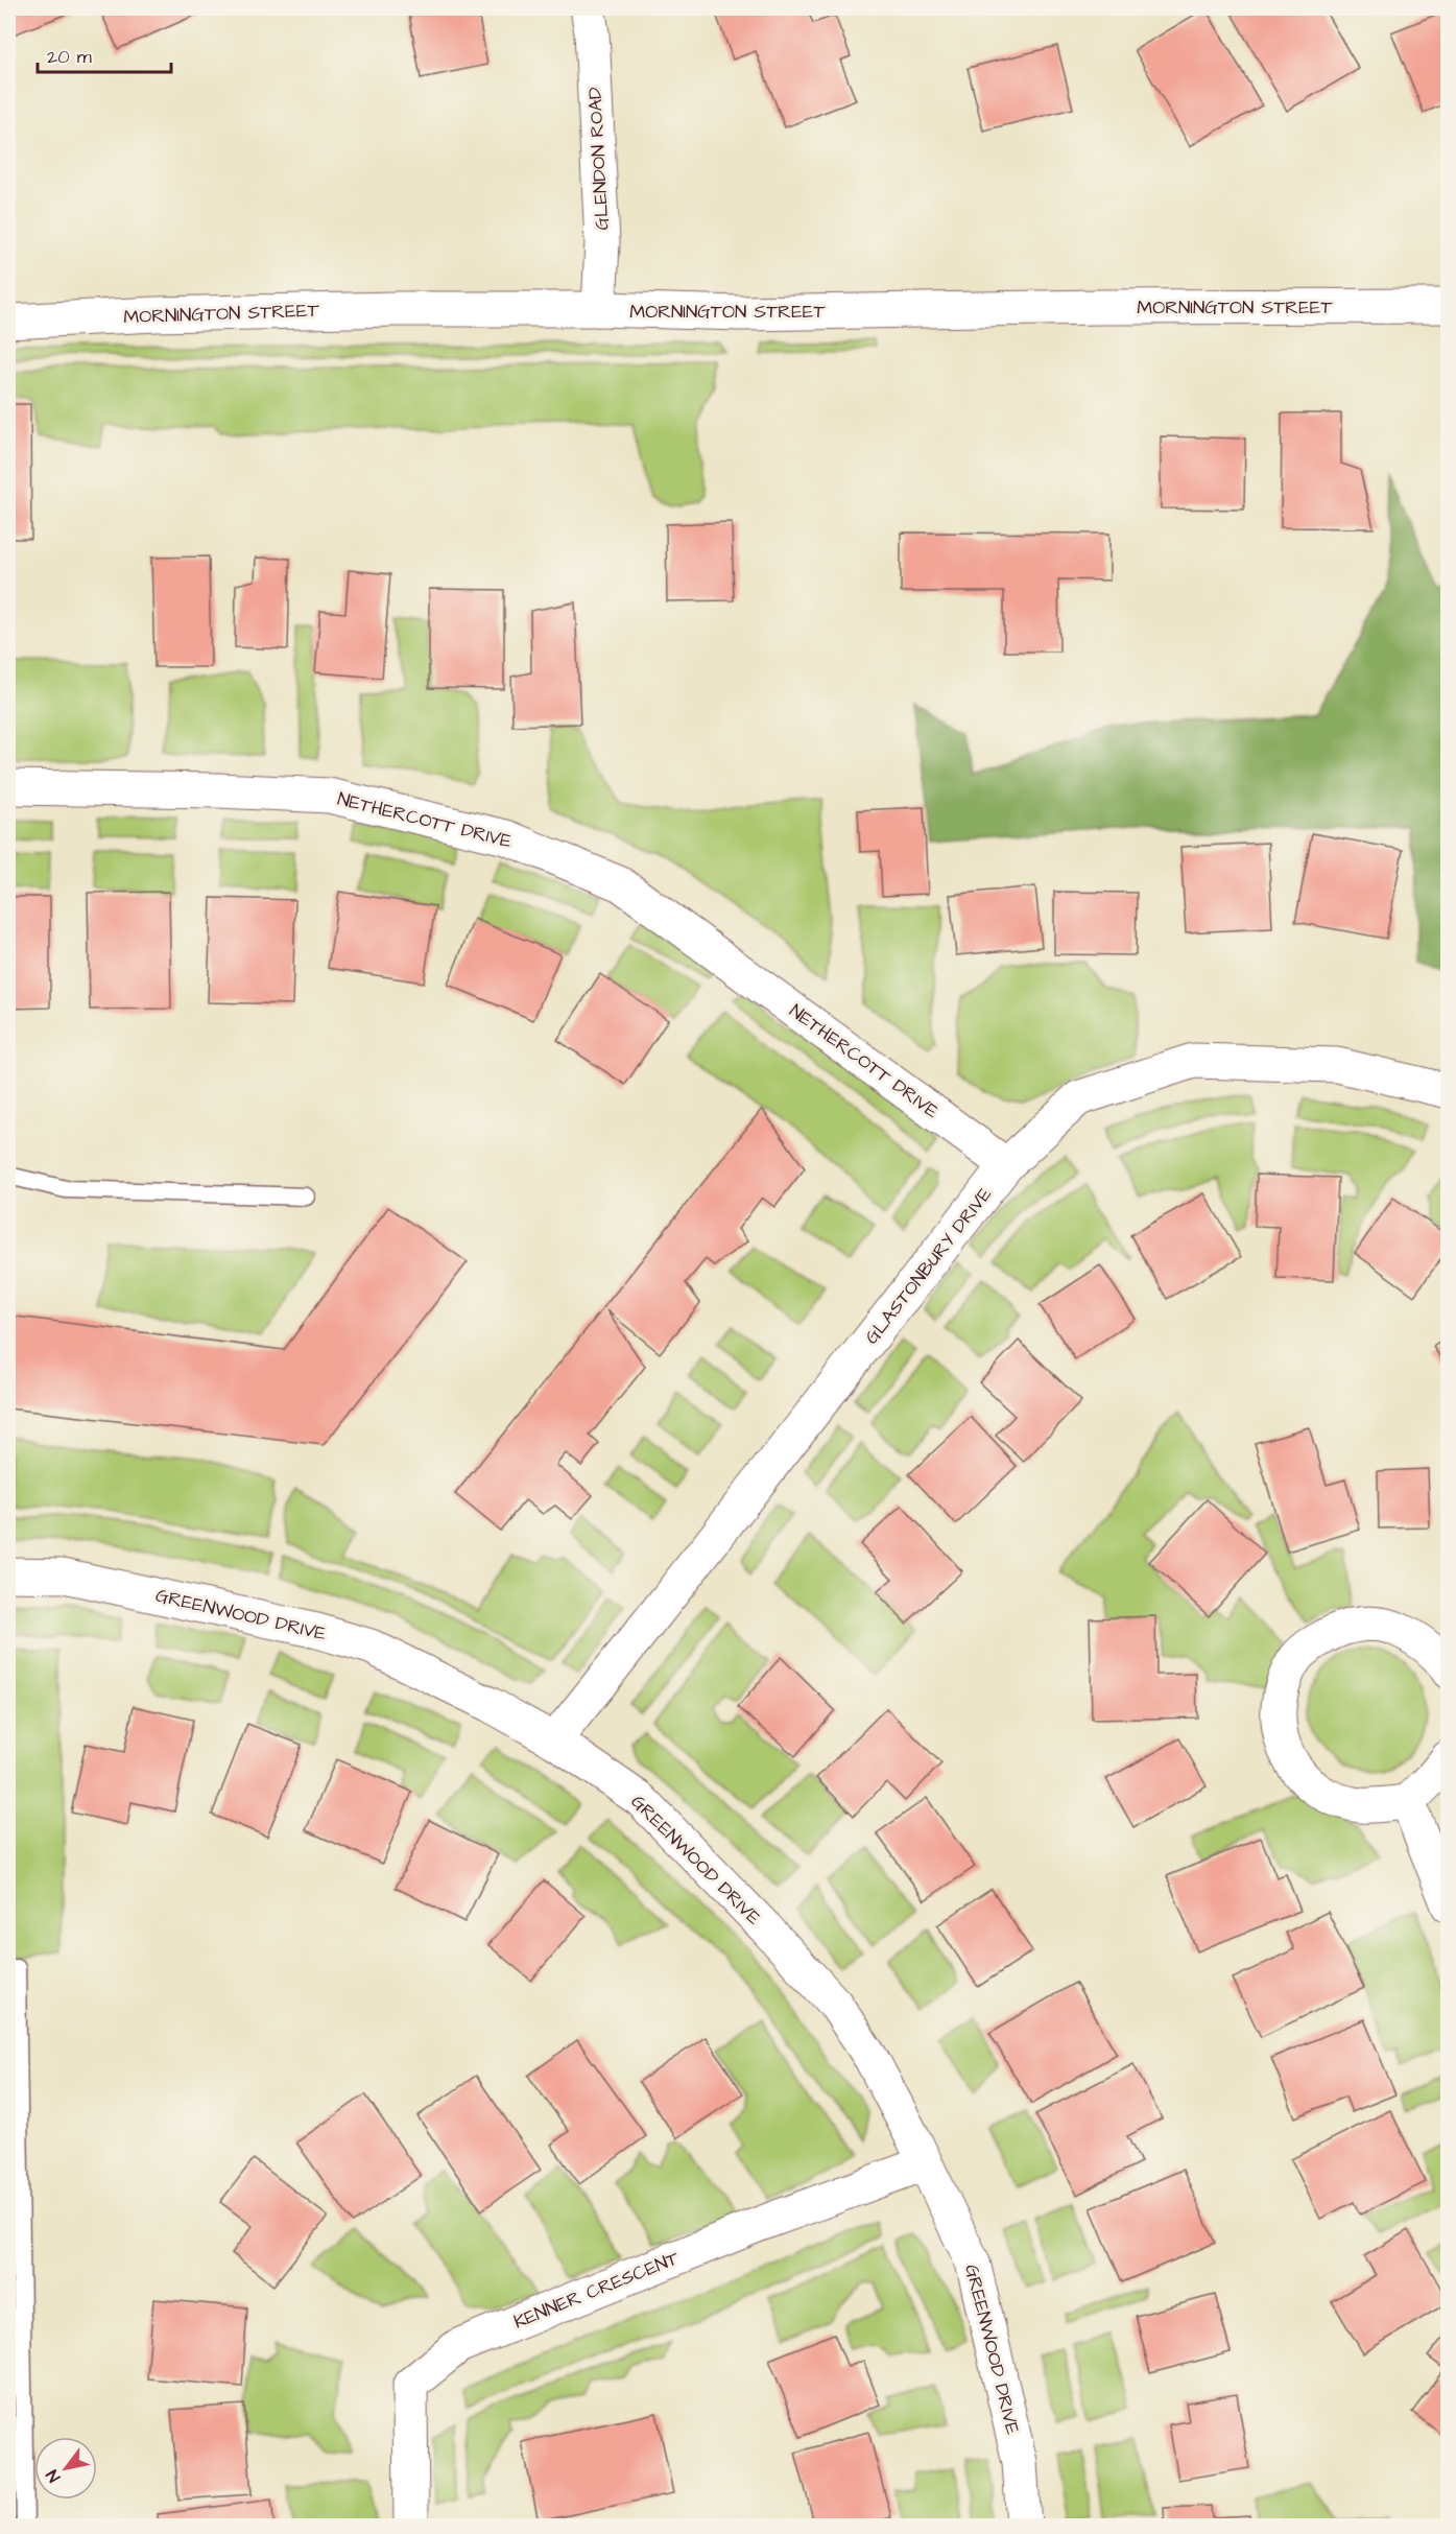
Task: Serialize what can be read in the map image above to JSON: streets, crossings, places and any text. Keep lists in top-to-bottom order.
{
  "streets": {
    "street": [
      "GLENDON ROAD",
      "MORNINGTON STREET",
      "NETHERCOTT DRIVE",
      "GLASTONBURY DRIVE",
      "GREENWOOD DRIVE",
      "KENNER CRESCENT"
    ]
  },
  "crossings": [
    ["GLENDON ROAD", "MORNINGTON STREET"],
    ["NETHERCOTT DRIVE", "GLASTONBURY DRIVE"],
    ["GLASTONBURY DRIVE", "GREENWOOD DRIVE"],
    ["GREENWOOD DRIVE", "KENNER CRESCENT"]
  ],
  "scale_bar": "20 m",
  "north": "bottom left"
}
